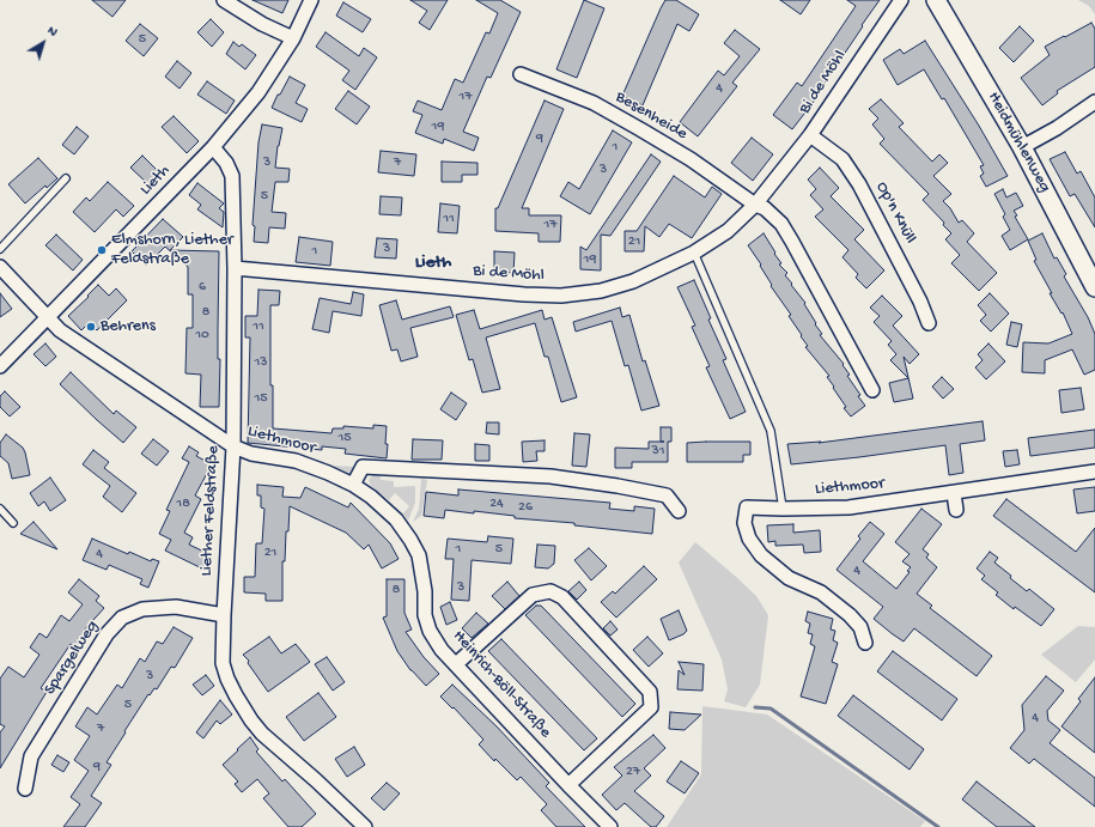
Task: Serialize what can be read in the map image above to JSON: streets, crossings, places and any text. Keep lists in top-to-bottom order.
{
  "streets": {
    "street": [
      "Bi de Möhl",
      "Besenheide",
      "Heidmühlenweg",
      "Lieth",
      "Op'n Knüll",
      "Liethmoor",
      "Liether Feldstraße",
      "Spargelweg",
      "Heinrich-Böll-Straße"
    ]
  },
  "crossings": [
    ["Bi de Möhl", "Besenheide"],
    ["Bi de Möhl", "Op'n Knüll"],
    ["Bi de Möhl", "Liether Feldstraße"],
    ["Lieth", "Liethmoor"],
    ["Lieth", "Liether Feldstraße"],
    ["Liethmoor", "Liether Feldstraße"],
    ["Liethmoor", "Heinrich-Böll-Straße"],
    ["Liether Feldstraße", "Spargelweg"]
  ],
  "districts": ["Lieth"],
  "places": ["Elmshorn, Liether Feldstraße", "Behrens"],
  "house_numbers": [
    "5",
    "4",
    "17",
    "19",
    "9",
    "1",
    "3",
    "7",
    "3",
    "5",
    "11",
    "17",
    "21",
    "3",
    "1",
    "19",
    "6",
    "8",
    "11",
    "10",
    "13",
    "15",
    "15",
    "31",
    "18",
    "24",
    "26",
    "1",
    "5",
    "21",
    "4",
    "4",
    "3",
    "8",
    "3",
    "5",
    "4",
    "7",
    "9",
    "27"
  ],
  "north": "top right"
}
